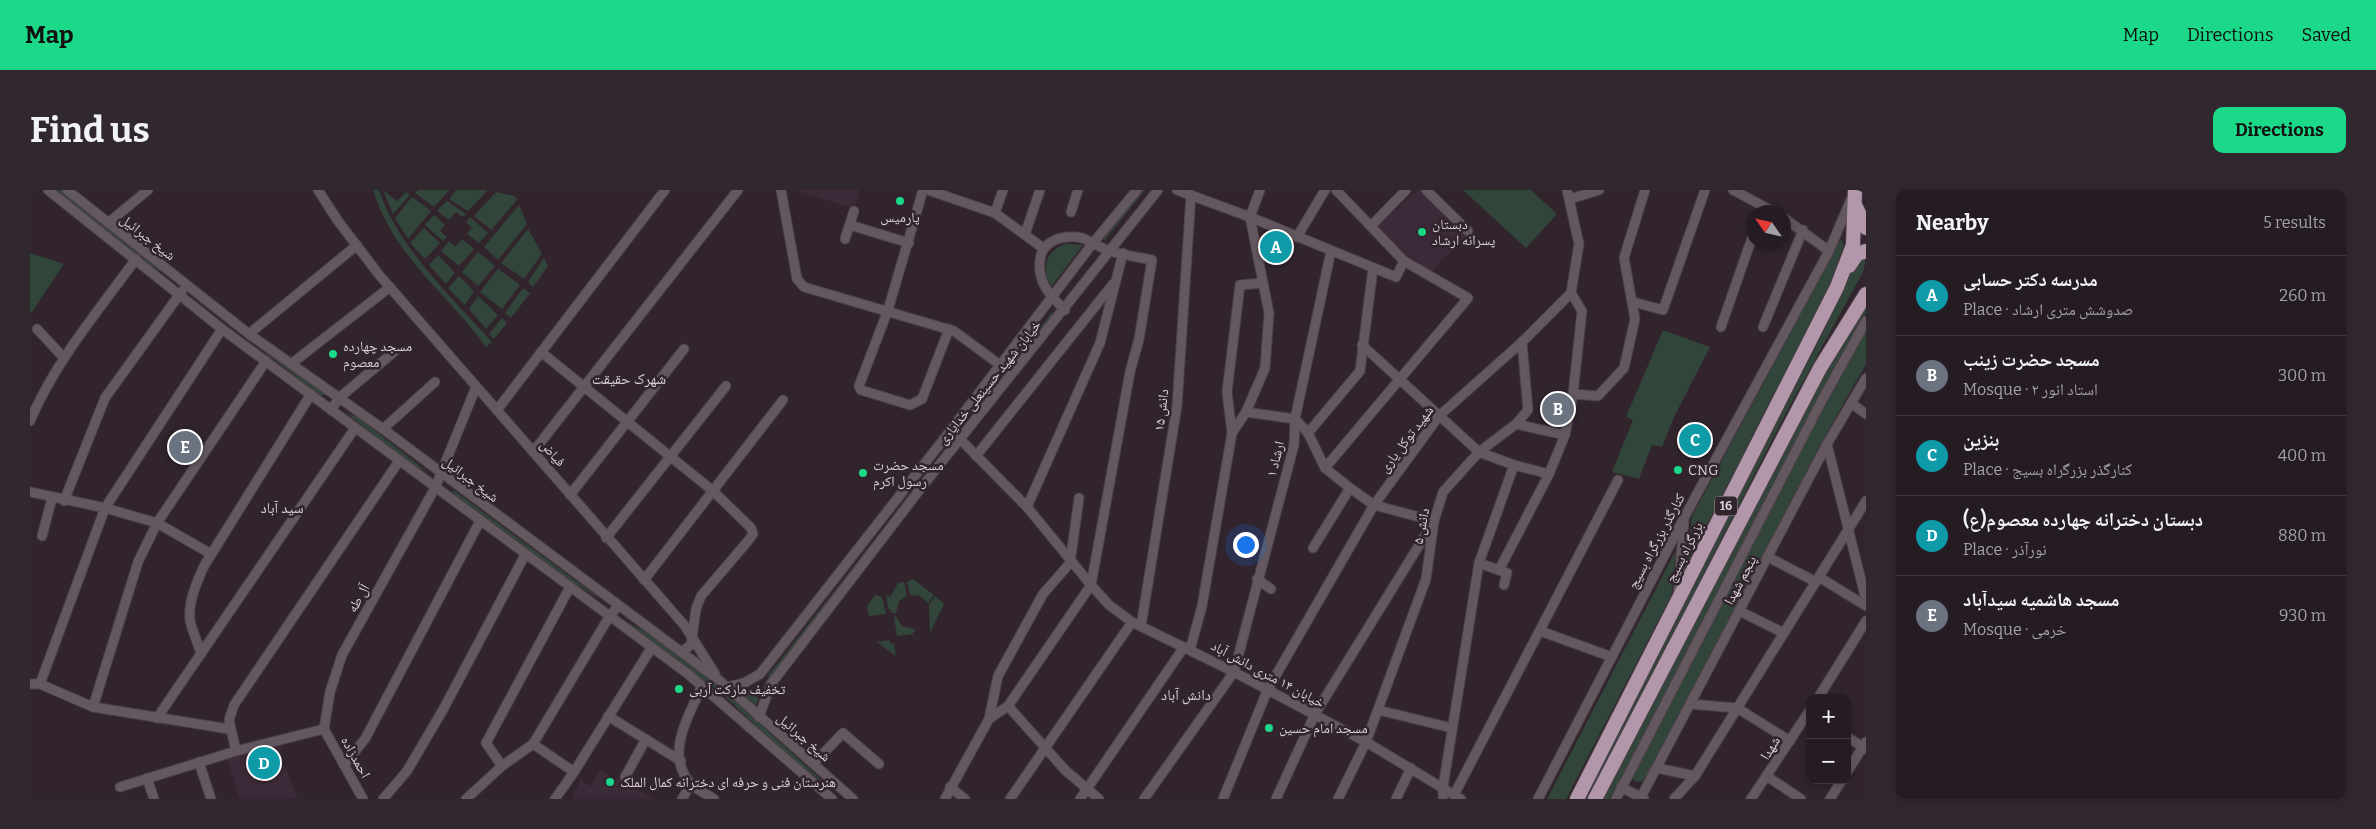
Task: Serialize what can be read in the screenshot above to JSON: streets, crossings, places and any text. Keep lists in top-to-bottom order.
{
  "streets": {
    "highway": ["16", "بزرگراه بسیج"],
    "street": [
      "شیخ جبرائیل",
      "خیابان شهید حسینعلی خدایاری",
      "دانش ۱۵",
      "شهید توکل یاری",
      "فیاض",
      "ارشاد ۱",
      "دانش ۵",
      "کنارگذر بزرگراه بسیج",
      "پنجم شهدا",
      "آل طه",
      "خیابان ۱۴ متری دانش آباد",
      "شهدا",
      "احمدزاده"
    ]
  },
  "crossings": [
    ["شیخ جبرائیل", "خیابان شهید حسینعلی خدایاری"],
    ["شیخ جبرائیل", "فیاض"],
    ["شیخ جبرائیل", "آل طه"],
    ["خیابان شهید حسینعلی خدایاری", "فیاض"],
    ["دانش ۱۵", "خیابان ۱۴ متری دانش آباد"],
    ["شهید توکل یاری", "دانش ۵"],
    ["شهید توکل یاری", "خیابان ۱۴ متری دانش آباد"],
    ["فیاض", "آل طه"],
    ["ارشاد ۱", "خیابان ۱۴ متری دانش آباد"],
    ["16", "کنارگذر بزرگراه بسیج"],
    ["16", "بزرگراه بسیج"],
    ["دانش ۵", "خیابان ۱۴ متری دانش آباد"],
    ["آل طه", "احمدزاده"]
  ],
  "districts": ["شهرک حقیقت", "سید آباد", "دانش آباد"],
  "places": [
    "پارمیس",
    "دبستان پسرانه ارشاد",
    "مسجد چهارده معصوم",
    "CNG",
    "مسجد حضرت رسول اکرم",
    "تخفیف مارکت آربی",
    "مسجد امام حسین",
    "هنرستان فنی و حرفه ای دخترانه کمال الملک"
  ],
  "north": "top left",
  "page": {
    "header": "Map",
    "nav": ["Map", "Directions", "Saved"],
    "buttons": "Directions",
    "title": "Find us",
    "heading": ["Nearby", "5 results"],
    "pins": [
      "A",
      "B",
      "C",
      "E",
      "D"
    ],
    "list": [
      {
        "mark": "A",
        "name": "مدرسه دکتر حسابی",
        "note": "Place · صدوشش متری ارشاد",
        "value": "260 m"
      },
      {
        "mark": "B",
        "name": "مسجد حضرت زینب",
        "note": "Mosque · استاد انور ۲",
        "value": "300 m"
      },
      {
        "mark": "C",
        "name": "بنزین",
        "note": "Place · کنارگذر بزرگراه بسیج",
        "value": "400 m"
      },
      {
        "mark": "D",
        "name": "دبستان دخترانه چهارده معصوم(ع)",
        "note": "Place · نورآذر",
        "value": "880 m"
      },
      {
        "mark": "E",
        "name": "مسجد هاشمیه سیدآباد",
        "note": "Mosque · خرمی",
        "value": "930 m"
      }
    ],
    "map_buttons": ["+", "−"]
  }
}
